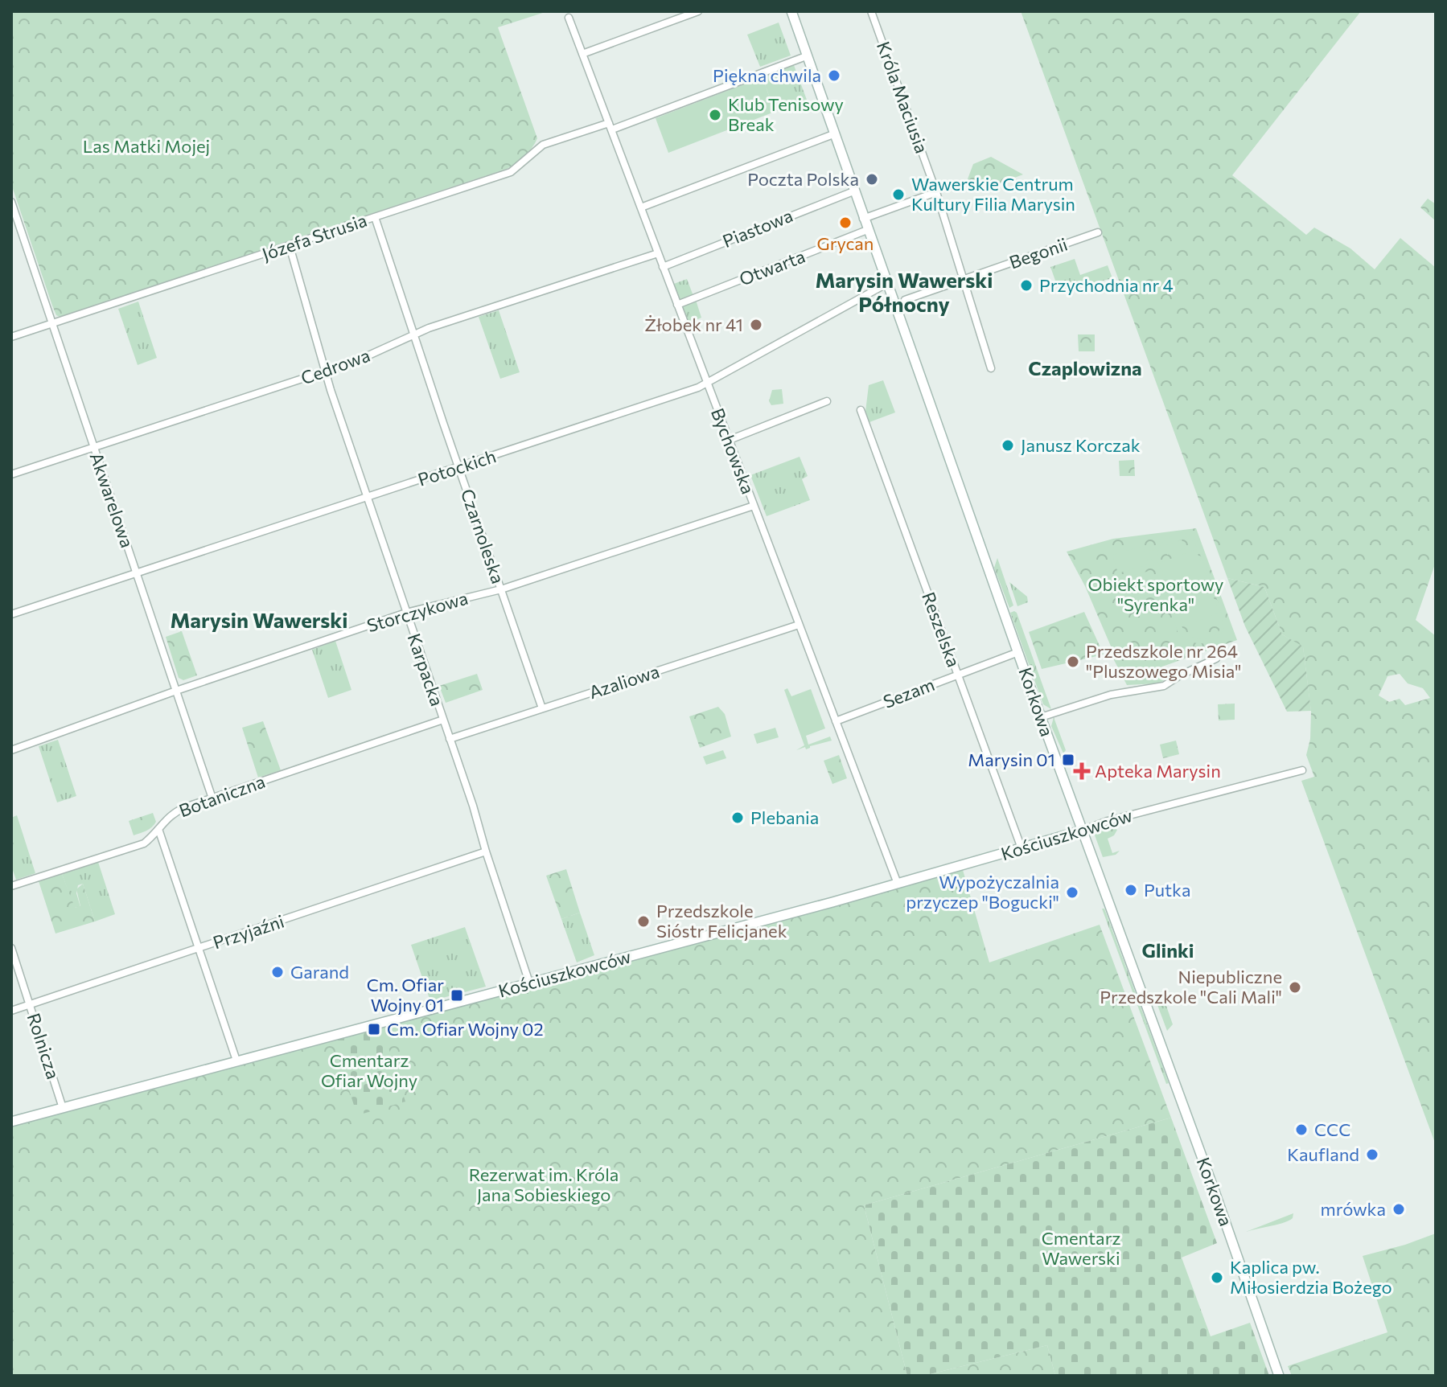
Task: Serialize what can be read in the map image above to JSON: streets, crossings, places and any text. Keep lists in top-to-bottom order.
{
  "streets": {
    "street": [
      "Króla Maciusia",
      "Piastowa",
      "Józefa Strusia",
      "Begonii",
      "Otwarta",
      "Cedrowa",
      "Bychowska",
      "Potockich",
      "Akwarelowa",
      "Czarnoleska",
      "Storczykowa",
      "Reszelska",
      "Karpacka",
      "Azaliowa",
      "Sezam",
      "Korkowa",
      "Botaniczna",
      "Kościuszkowców",
      "Przyjaźni",
      "Rolnicza"
    ]
  },
  "crossings": [
    ["Króla Maciusia", "Begonii"],
    ["Piastowa", "Bychowska"],
    ["Piastowa", "Korkowa"],
    ["Józefa Strusia", "Bychowska"],
    ["Józefa Strusia", "Akwarelowa"],
    ["Józefa Strusia", "Czarnoleska"],
    ["Józefa Strusia", "Karpacka"],
    ["Józefa Strusia", "Korkowa"],
    ["Otwarta", "Bychowska"],
    ["Otwarta", "Korkowa"],
    ["Cedrowa", "Bychowska"],
    ["Cedrowa", "Akwarelowa"],
    ["Cedrowa", "Czarnoleska"],
    ["Cedrowa", "Karpacka"],
    ["Bychowska", "Potockich"],
    ["Bychowska", "Storczykowa"],
    ["Bychowska", "Azaliowa"],
    ["Bychowska", "Sezam"],
    ["Bychowska", "Kościuszkowców"],
    ["Potockich", "Akwarelowa"],
    ["Potockich", "Czarnoleska"],
    ["Potockich", "Karpacka"],
    ["Potockich", "Korkowa"],
    ["Akwarelowa", "Storczykowa"],
    ["Akwarelowa", "Botaniczna"],
    ["Czarnoleska", "Storczykowa"],
    ["Czarnoleska", "Azaliowa"],
    ["Storczykowa", "Karpacka"],
    ["Reszelska", "Sezam"],
    ["Reszelska", "Kościuszkowców"],
    ["Karpacka", "Azaliowa"],
    ["Karpacka", "Botaniczna"],
    ["Karpacka", "Kościuszkowców"],
    ["Karpacka", "Przyjaźni"],
    ["Sezam", "Korkowa"],
    ["Korkowa", "Kościuszkowców"],
    ["Kościuszkowców", "Rolnicza"],
    ["Przyjaźni", "Rolnicza"]
  ],
  "districts": [
    "Marysin Wawerski Północny",
    "Czaplowizna",
    "Marysin Wawerski",
    "Glinki"
  ],
  "parks": [
    "Las Matki Mojej",
    "Obiekt sportowy \"Syrenka\"",
    "Cmentarz Ofiar Wojny",
    "Rezerwat im. Króla Jana Sobieskiego",
    "Cmentarz Wawerski"
  ],
  "places": {
    "other": [
      "Piękna chwila",
      "Klub Tenisowy Break",
      "Poczta Polska",
      "Wawerskie Centrum Kultury Filia Marysin",
      "Grycan",
      "Przychodnia nr 4",
      "Żłobek nr 41",
      "Janusz Korczak",
      "Przedszkole nr 264 \"Pluszowego Misia\"",
      "Plebania",
      "Putka",
      "Wypożyczalnia przyczep \"Bogucki\"",
      "Przedszkole Sióstr Felicjanek",
      "Garand",
      "Niepubliczne Przedszkole \"Cali Mali\"",
      "CCC",
      "Kaufland",
      "mrówka",
      "Kaplica pw. Miłosierdzia Bożego"
    ],
    "transit": ["Marysin 01", "Cm. Ofiar Wojny 01", "Cm. Ofiar Wojny 02"],
    "health": ["Apteka Marysin"]
  }
}
